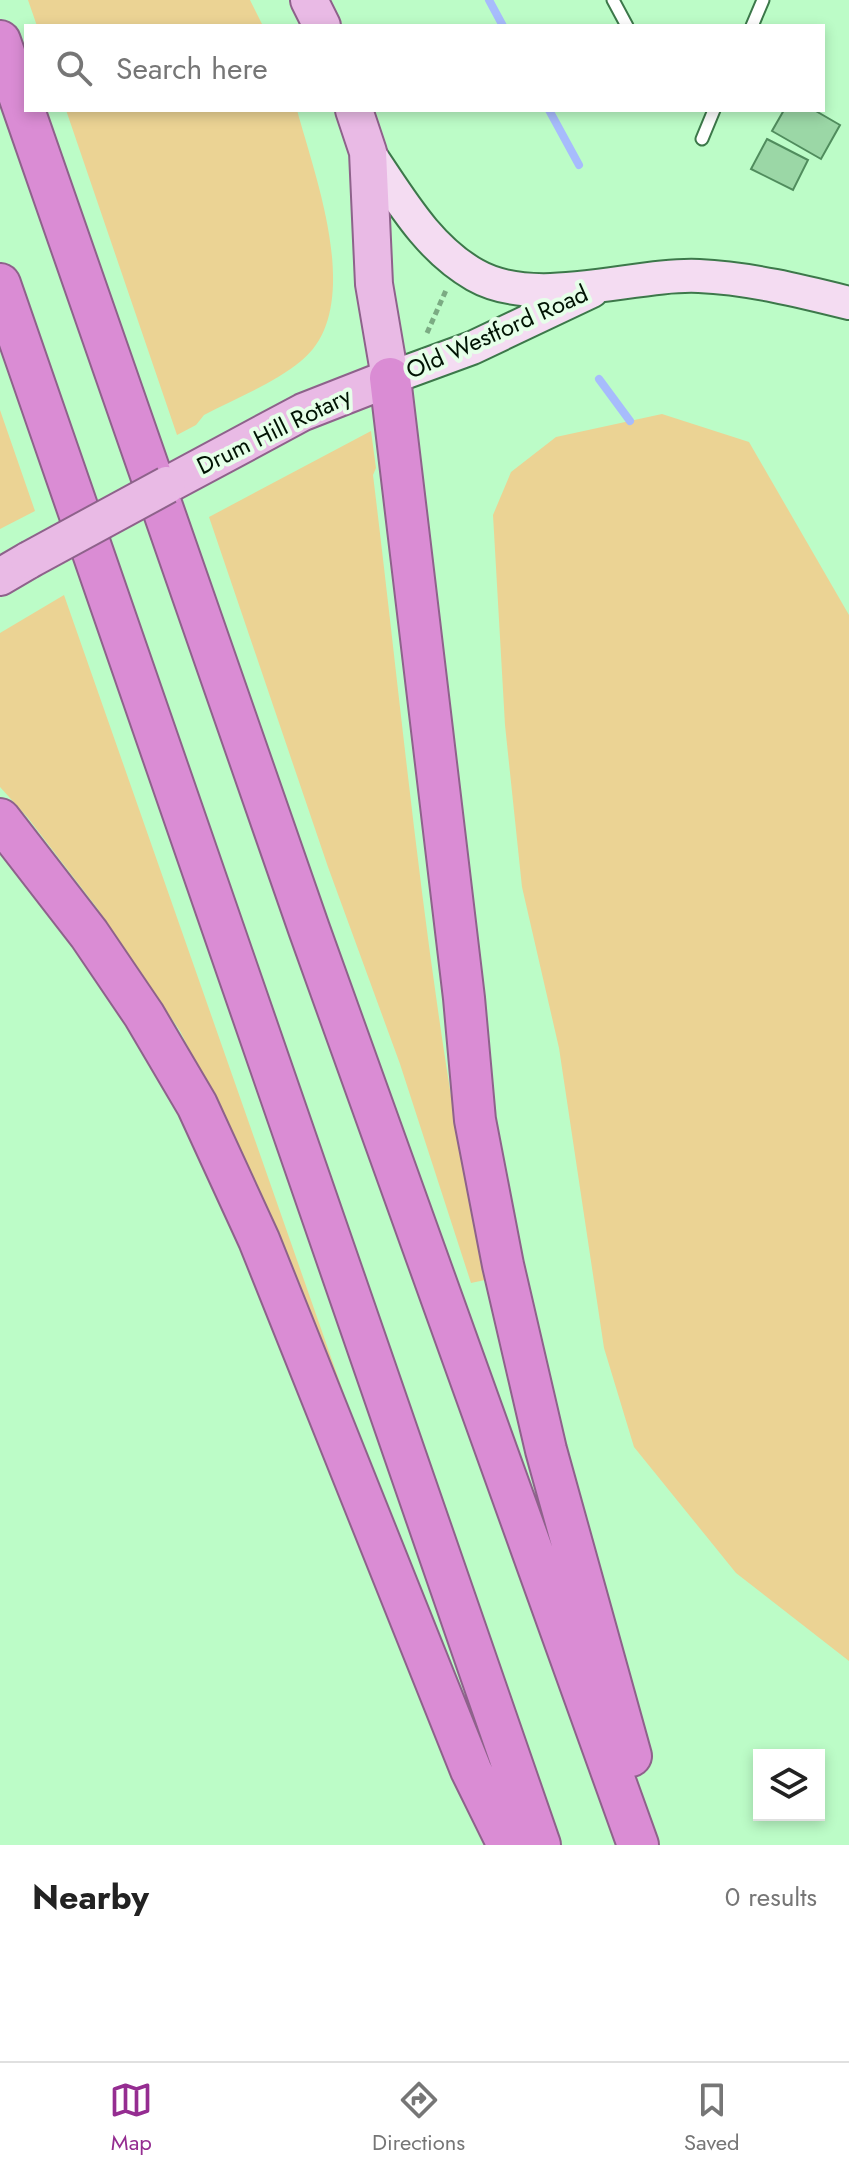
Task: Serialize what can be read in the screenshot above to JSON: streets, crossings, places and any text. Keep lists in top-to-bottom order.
{
  "streets": {
    "main road": ["Old Westford Road", "Drum Hill Rotary"]
  },
  "crossings": [
    ["Old Westford Road", "Drum Hill Rotary"]
  ],
  "page": {
    "search": "Search here",
    "heading": ["Nearby", "0 results"],
    "nav": ["Map", "Directions", "Saved"]
  }
}
